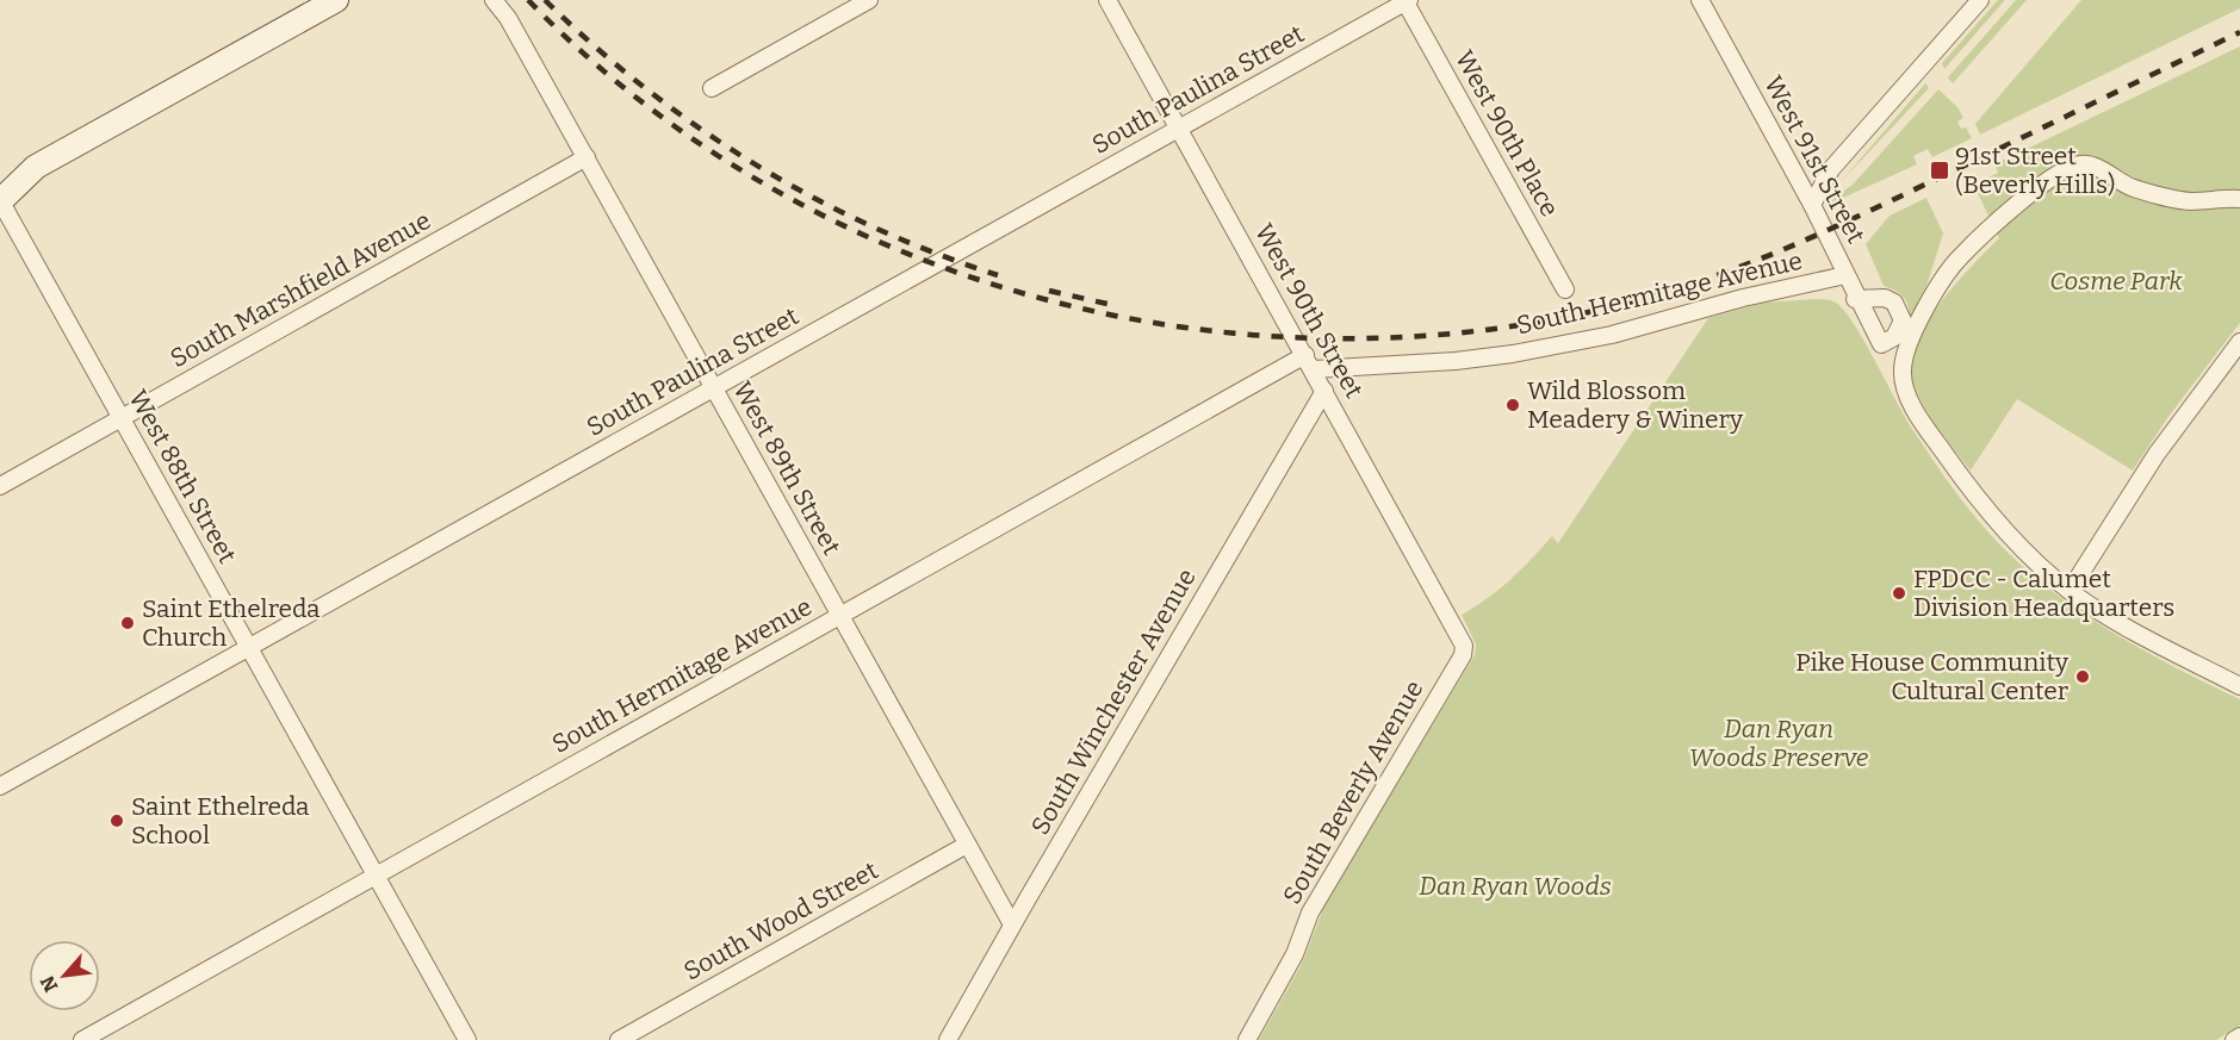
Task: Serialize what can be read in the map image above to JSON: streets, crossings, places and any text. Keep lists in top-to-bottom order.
{
  "streets": {
    "street": [
      "South Paulina Street",
      "West 90th Place",
      "West 91st Street",
      "South Marshfield Avenue",
      "South Hermitage Avenue",
      "West 90th Street",
      "West 89th Street",
      "West 88th Street",
      "South Winchester Avenue",
      "South Beverly Avenue",
      "South Wood Street"
    ]
  },
  "crossings": [
    ["South Paulina Street", "West 90th Place"],
    ["South Paulina Street", "West 90th Street"],
    ["South Paulina Street", "West 89th Street"],
    ["South Paulina Street", "West 88th Street"],
    ["West 91st Street", "South Hermitage Avenue"],
    ["South Marshfield Avenue", "West 89th Street"],
    ["South Marshfield Avenue", "West 88th Street"],
    ["South Hermitage Avenue", "West 90th Street"],
    ["South Hermitage Avenue", "West 89th Street"],
    ["South Hermitage Avenue", "West 88th Street"],
    ["West 90th Street", "South Winchester Avenue"],
    ["West 90th Street", "South Beverly Avenue"],
    ["West 89th Street", "South Winchester Avenue"],
    ["West 89th Street", "South Wood Street"]
  ],
  "parks": ["Cosme Park", "Dan Ryan Woods Preserve", "Dan Ryan Woods"],
  "places": {
    "transit": ["91st Street (Beverly Hills)"],
    "other": [
      "Wild Blossom Meadery & Winery",
      "FPDCC - Calumet Division Headquarters",
      "Saint Ethelreda Church",
      "Pike House Community Cultural Center",
      "Saint Ethelreda School"
    ]
  },
  "north": "bottom left"
}
